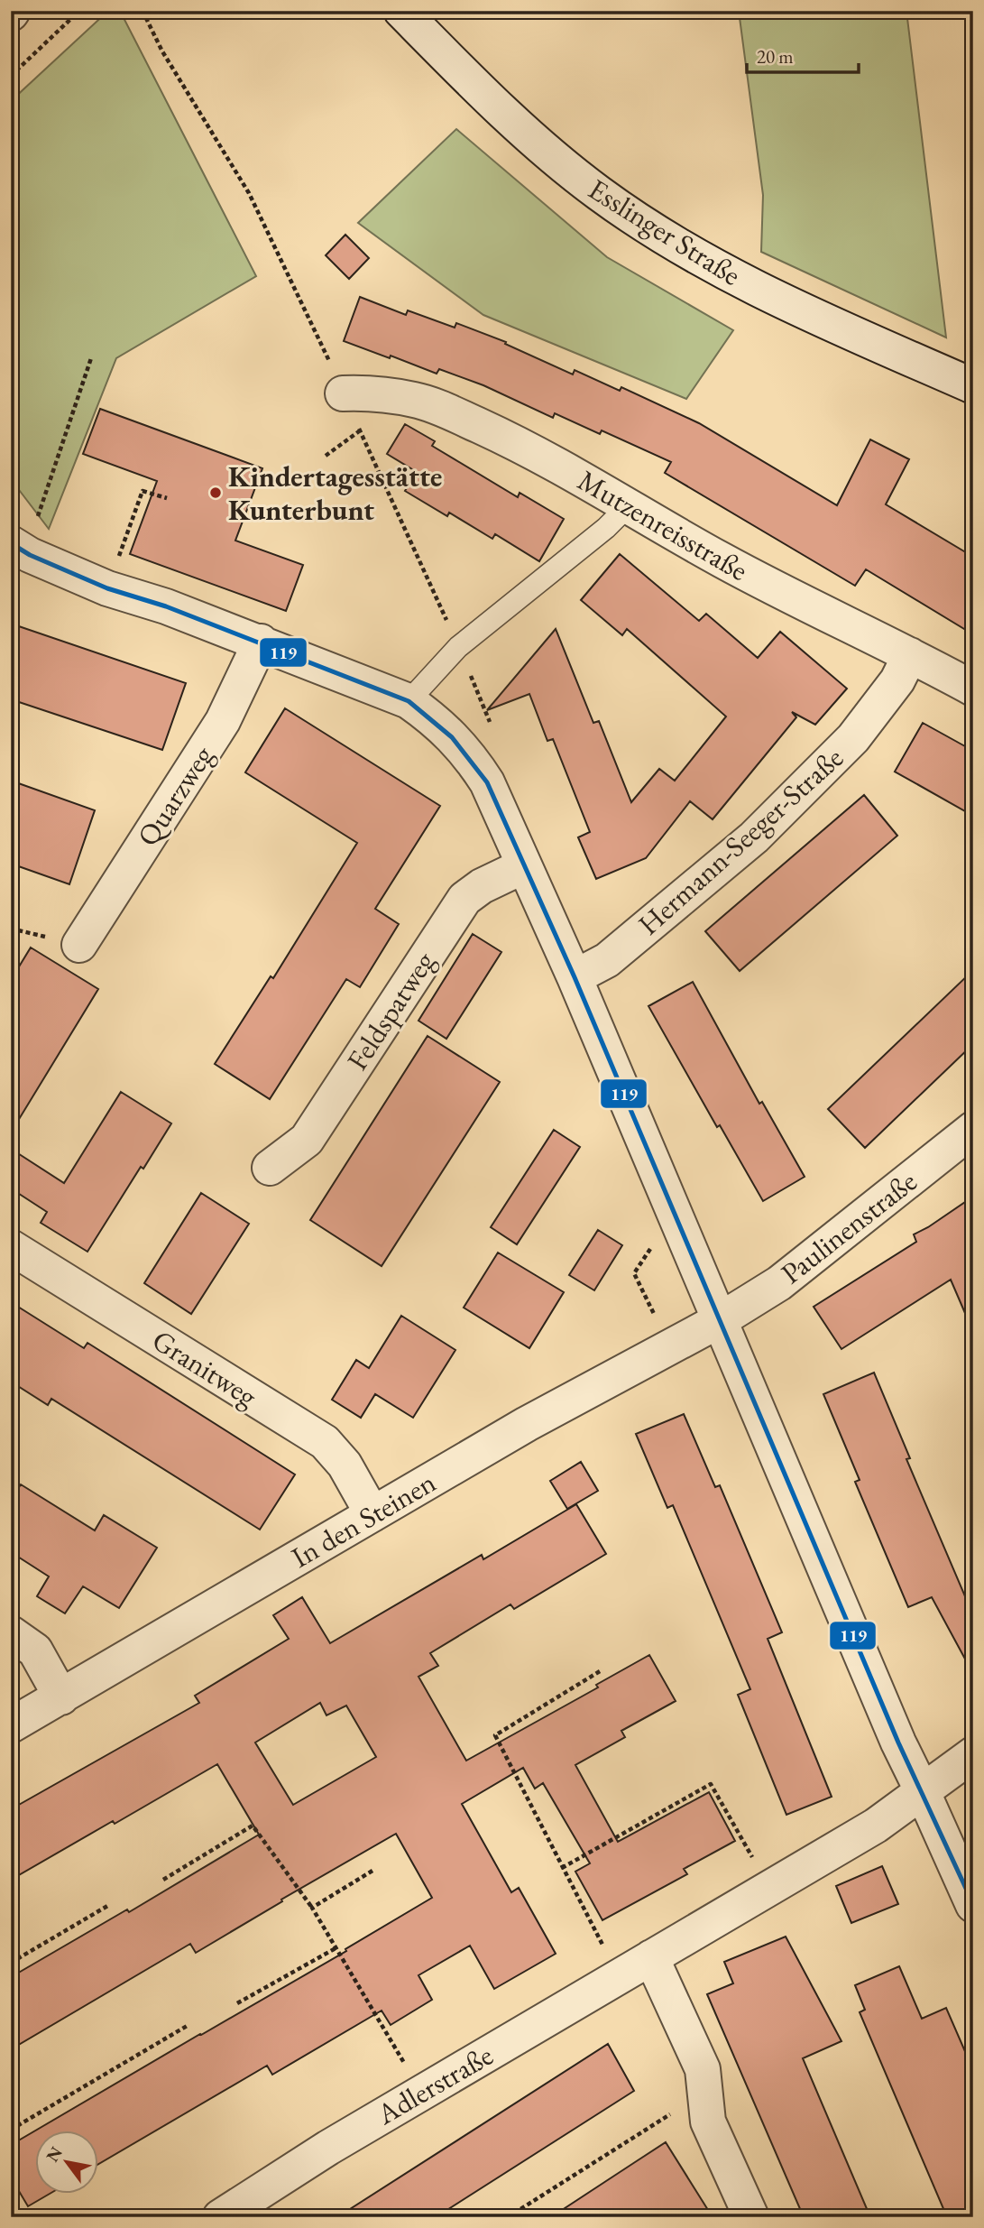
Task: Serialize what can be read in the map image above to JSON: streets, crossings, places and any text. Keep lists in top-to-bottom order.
{
  "streets": {
    "street": [
      "Esslinger Straße",
      "Mutzenreisstraße",
      "Quarzweg",
      "Hermann-Seeger-Straße",
      "Feldspatweg",
      "Paulinenstraße",
      "Granitweg",
      "In den Steinen",
      "Adlerstraße"
    ]
  },
  "crossings": [
    ["Mutzenreisstraße", "Hermann-Seeger-Straße"],
    ["Paulinenstraße", "In den Steinen"],
    ["Granitweg", "In den Steinen"]
  ],
  "places": ["Kindertagesstätte Kunterbunt"],
  "lines": ["transit line 119"],
  "scale_bar": "20 m",
  "north": "top left"
}
